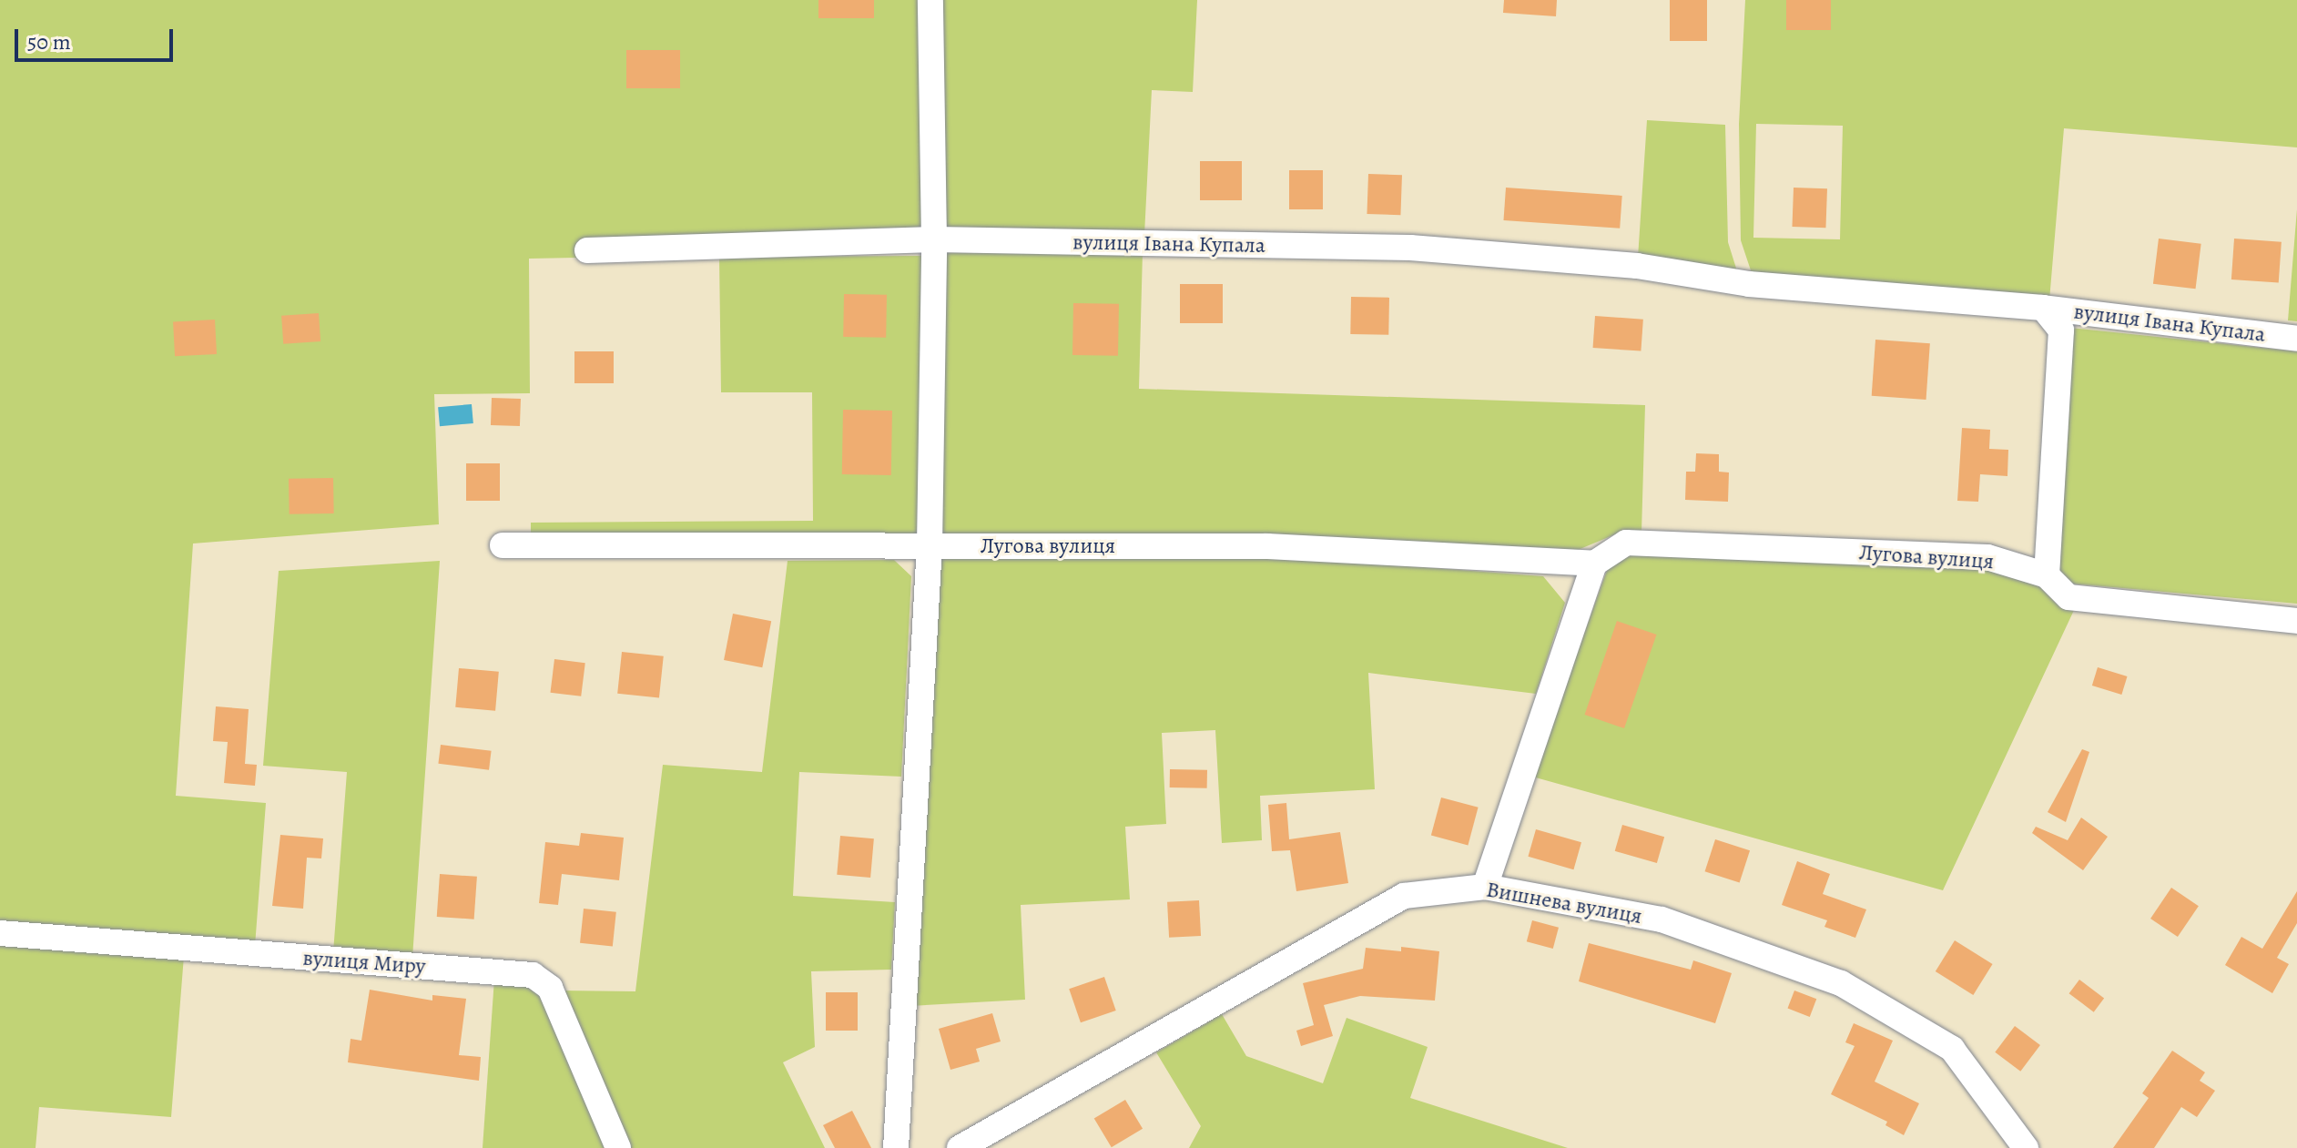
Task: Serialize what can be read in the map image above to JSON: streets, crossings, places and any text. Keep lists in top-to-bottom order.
{
  "streets": {
    "street": [
      "вулиця Івана Купала",
      "Лугова вулиця",
      "Вишнева вулиця",
      "вулиця Миру"
    ]
  },
  "scale_bar": "50 m"
}
